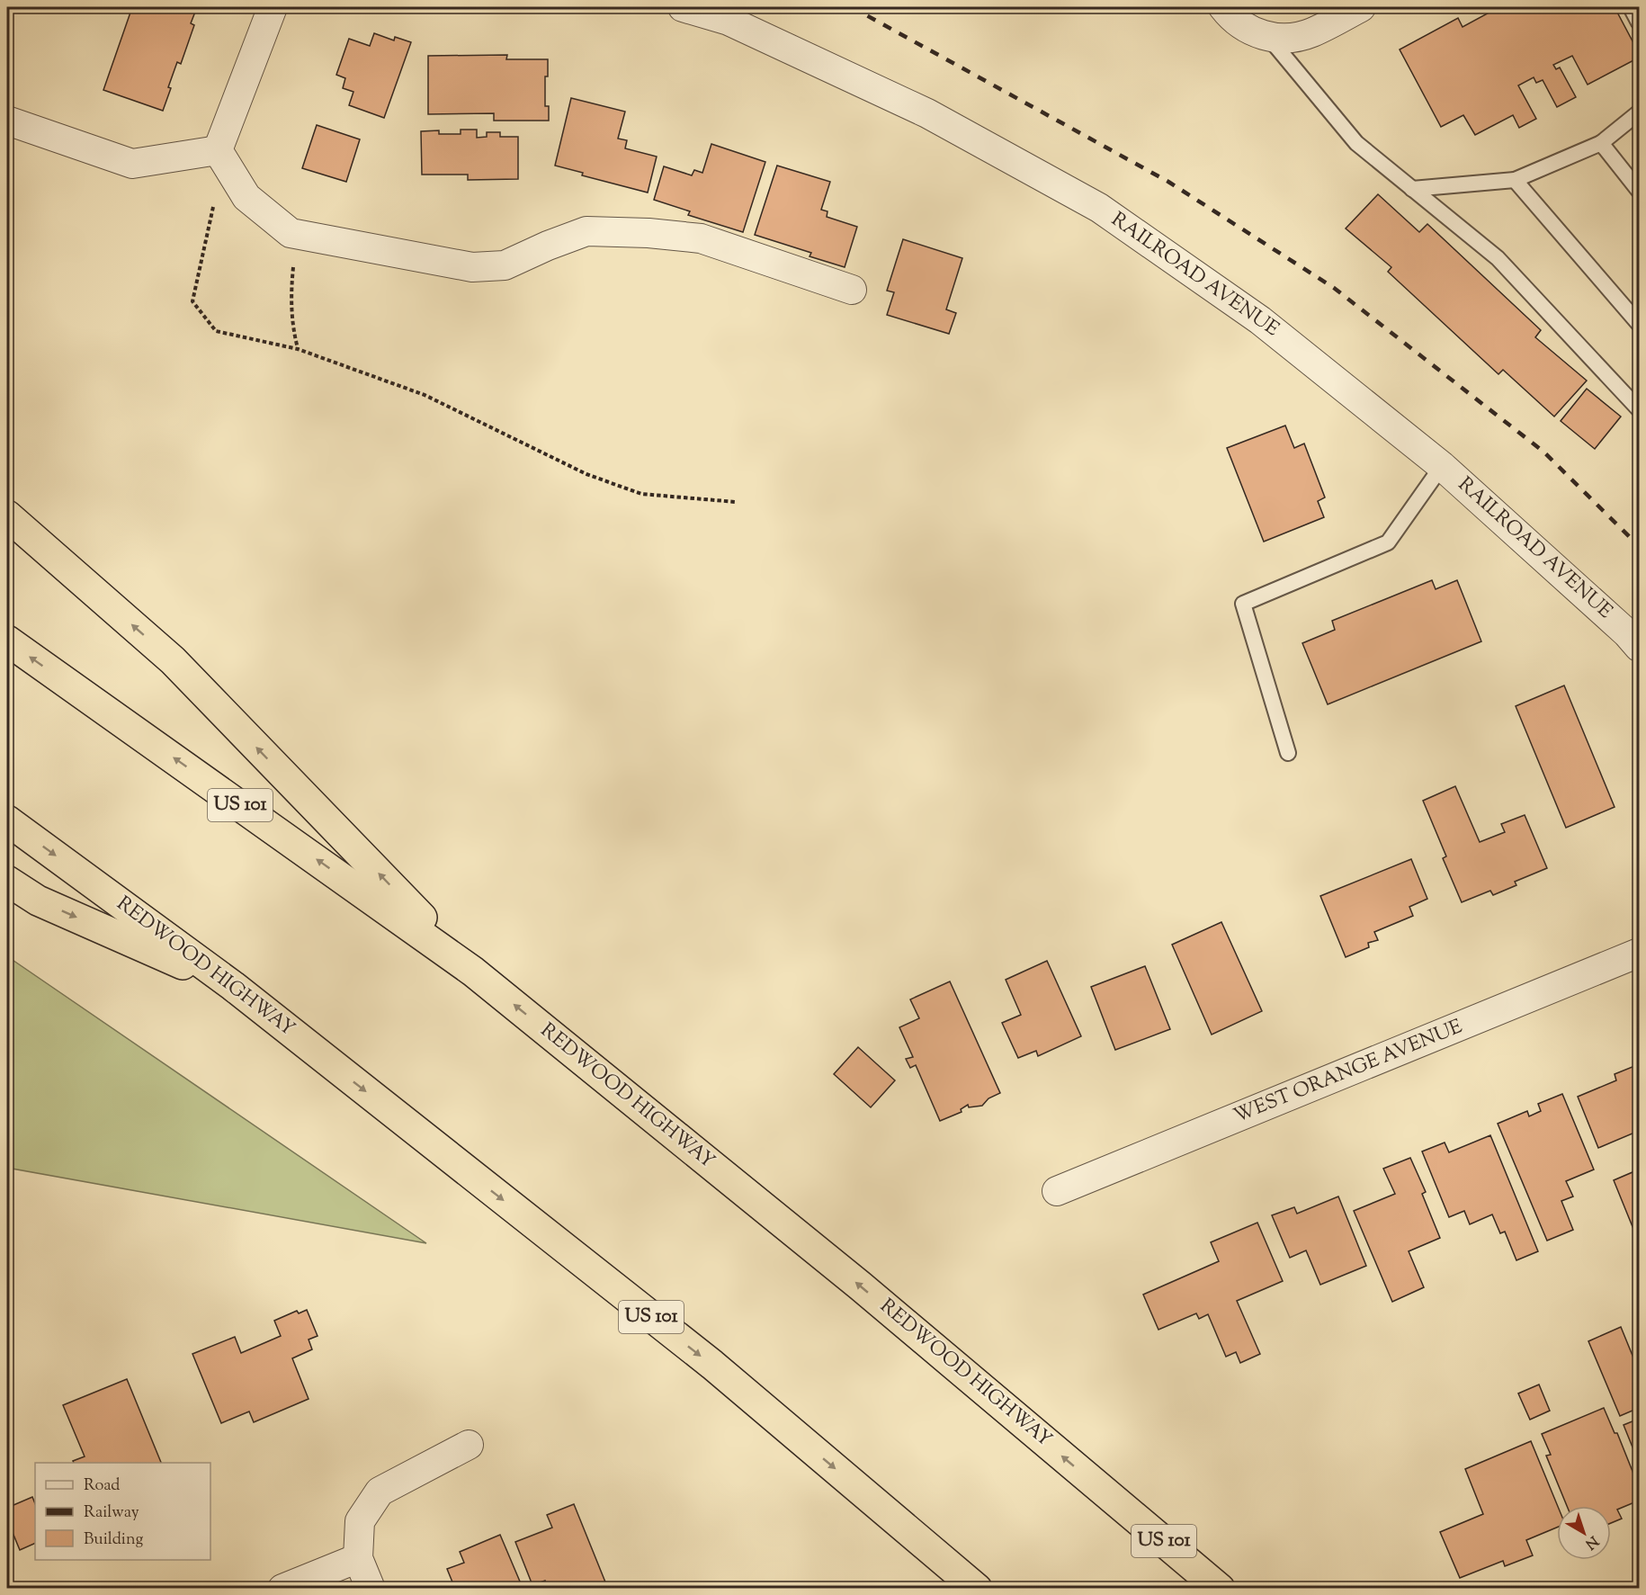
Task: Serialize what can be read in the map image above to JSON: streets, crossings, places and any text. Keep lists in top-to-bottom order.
{
  "streets": {
    "highway": ["US 101", "REDWOOD HIGHWAY"],
    "street": ["RAILROAD AVENUE", "WEST ORANGE AVENUE"]
  },
  "legend": ["Road", "Railway", "Building"],
  "north": "bottom right"
}
